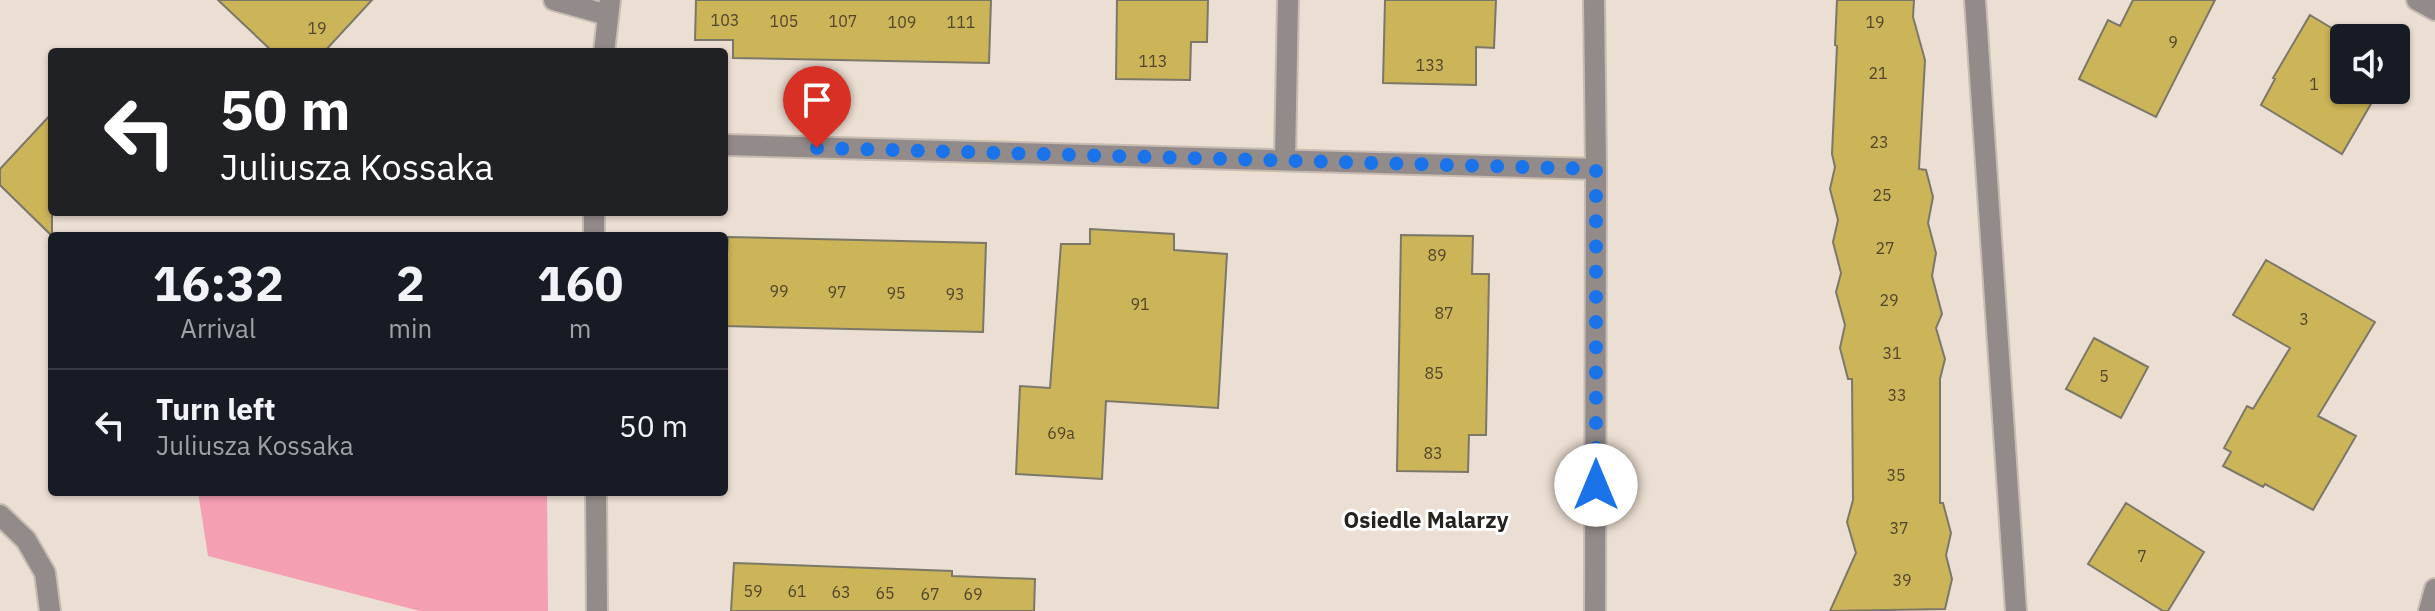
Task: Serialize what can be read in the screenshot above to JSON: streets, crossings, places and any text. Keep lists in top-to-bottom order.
{
  "districts": ["Osiedle Malarzy"],
  "house_numbers": [
    "103",
    "105",
    "107",
    "109",
    "111",
    "19",
    "19",
    "9",
    "113",
    "133",
    "21",
    "1",
    "23",
    "25",
    "27",
    "89",
    "99",
    "97",
    "95",
    "93",
    "29",
    "91",
    "87",
    "3",
    "31",
    "85",
    "5",
    "33",
    "69a",
    "83",
    "35",
    "37",
    "7",
    "39",
    "59",
    "61",
    "63",
    "65",
    "67",
    "69"
  ],
  "page": {
    "turn": ["50 m", "Juliusza Kossaka"],
    "eta": [
      "16:32",
      "Arrival",
      "2",
      "min",
      "160",
      "m"
    ],
    "list": [
      {
        "name": "Turn left",
        "note": "Juliusza Kossaka",
        "value": "50 m"
      }
    ]
  }
}
